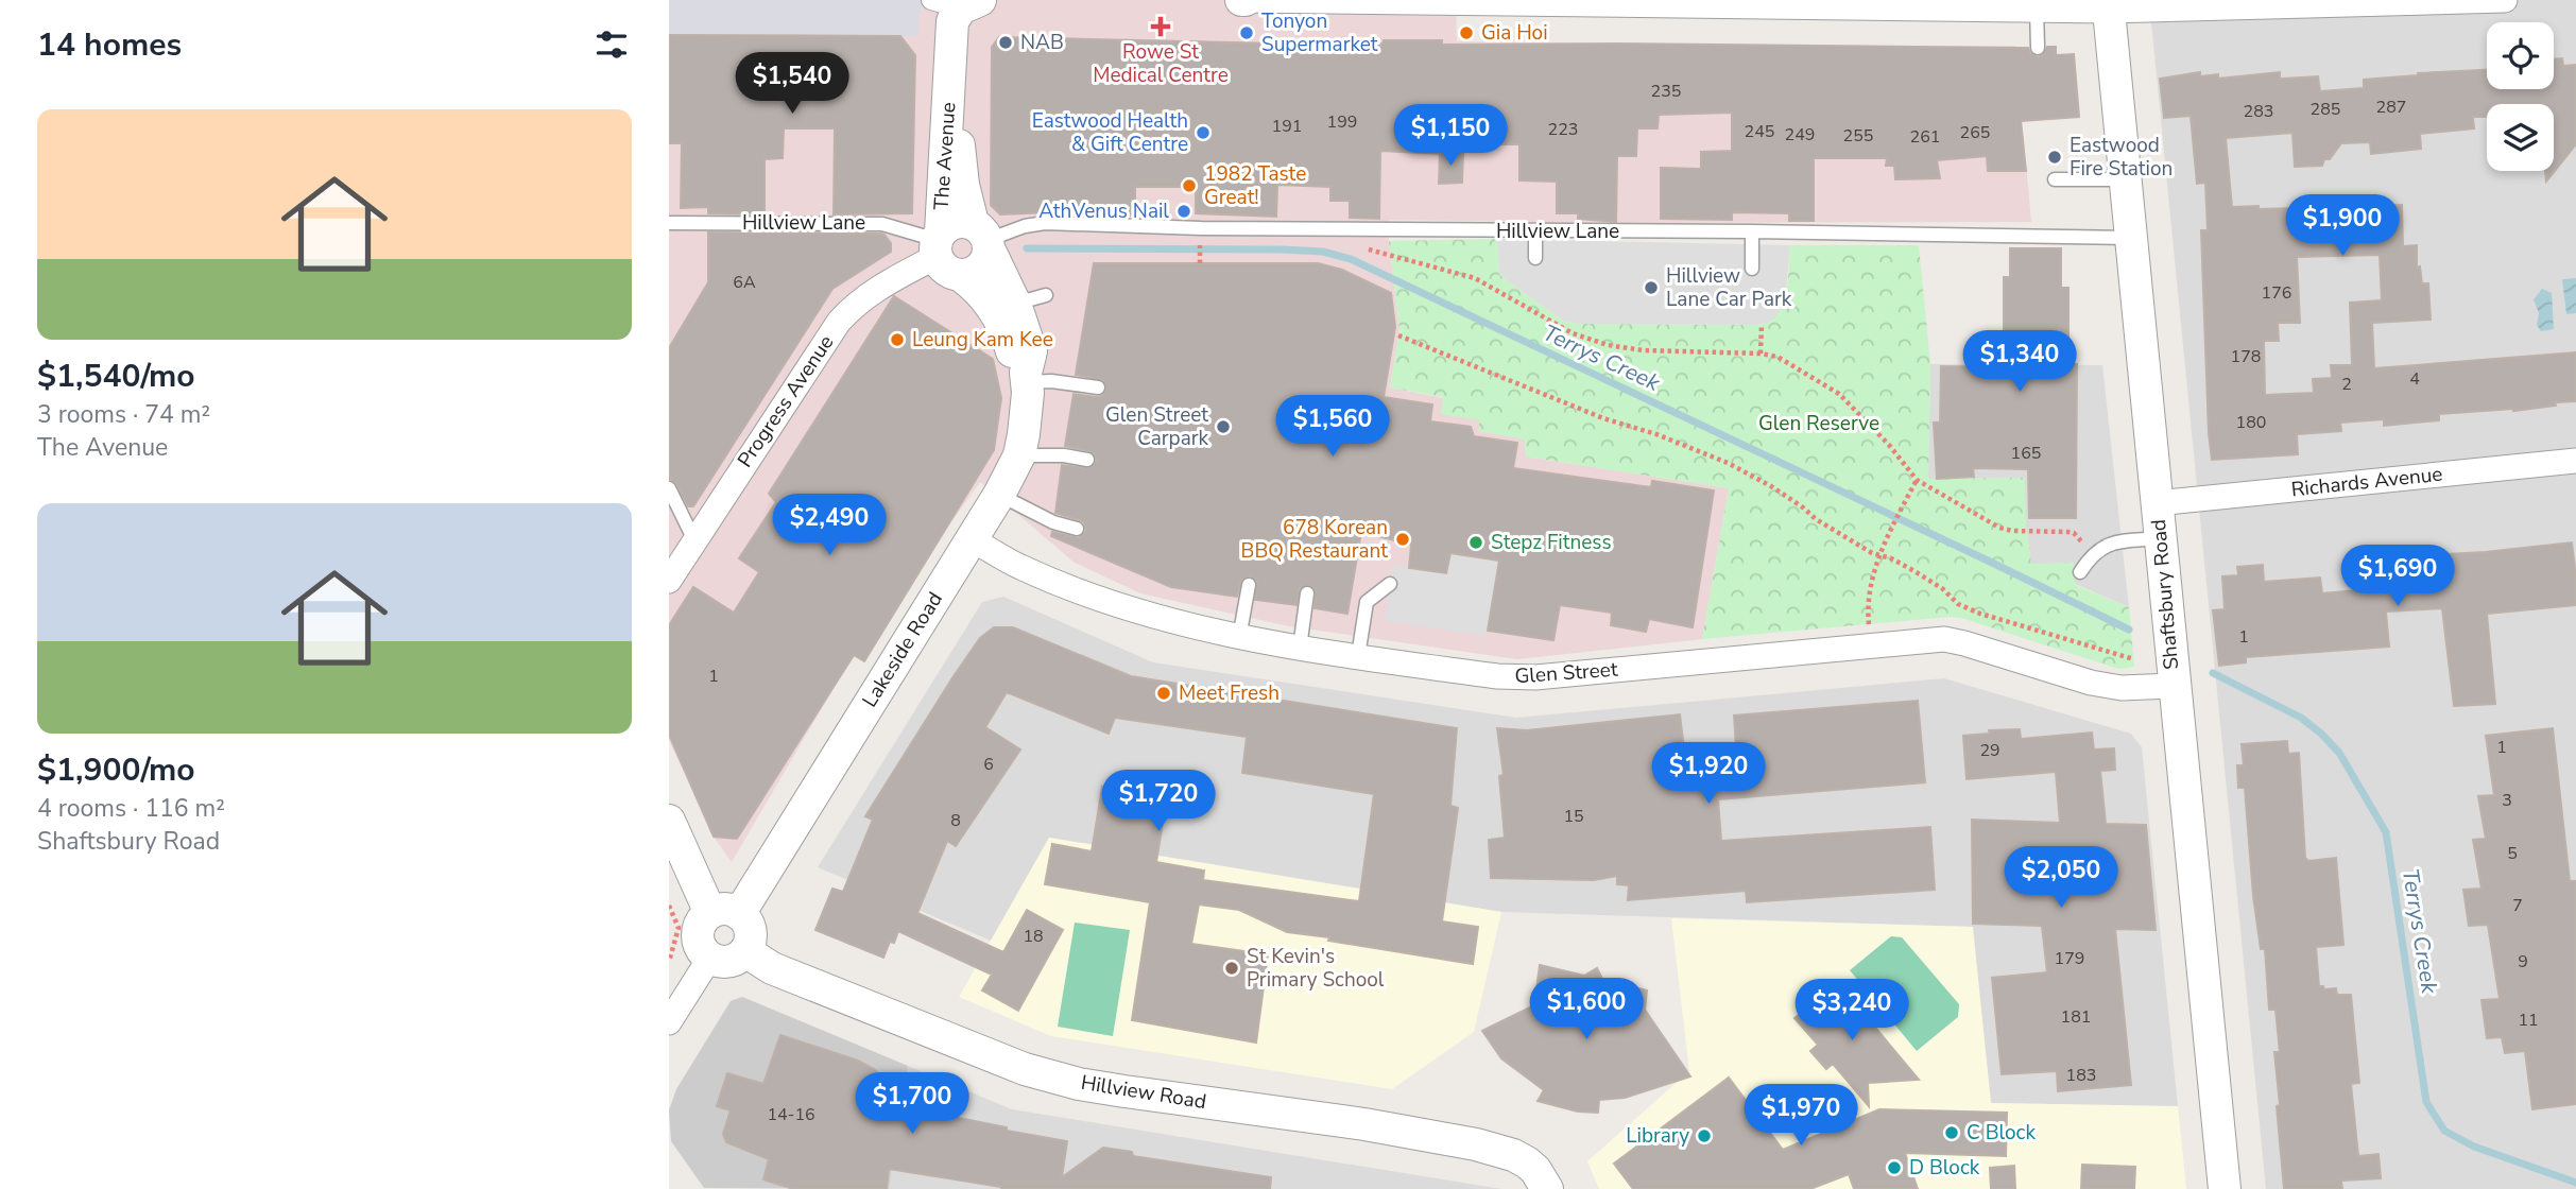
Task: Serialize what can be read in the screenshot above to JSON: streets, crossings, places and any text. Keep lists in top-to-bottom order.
{
  "streets": {
    "street": [
      "The Avenue",
      "Progress Avenue",
      "Richards Avenue",
      "Shaftsbury Road",
      "Lakeside Road",
      "Glen Street",
      "Hillview Road"
    ],
    "lane": ["Hillview Lane"]
  },
  "crossings": [
    ["The Avenue", "Hillview Lane"],
    ["The Avenue", "Progress Avenue"],
    ["The Avenue", "Lakeside Road"],
    ["Hillview Lane", "Progress Avenue"],
    ["Hillview Lane", "Shaftsbury Road"],
    ["Hillview Lane", "Lakeside Road"],
    ["Richards Avenue", "Shaftsbury Road"],
    ["Shaftsbury Road", "Glen Street"],
    ["Lakeside Road", "Glen Street"],
    ["Lakeside Road", "Hillview Road"]
  ],
  "water": ["Terrys Creek"],
  "parks": ["Glen Reserve"],
  "places": {
    "health": ["Rowe St Medical Centre"],
    "other": [
      "Tonyon Supermarket",
      "Gia Hoi",
      "NAB",
      "Eastwood Health & Gift Centre",
      "Eastwood Fire Station",
      "1982 Taste Great!",
      "AthVenus Nail",
      "Hillview Lane Car Park",
      "Leung Kam Kee",
      "Glen Street Carpark",
      "678 Korean BBQ Restaurant",
      "Stepz Fitness",
      "Meet Fresh",
      "St Kevin's Primary School",
      "C Block",
      "Library",
      "D Block"
    ]
  },
  "house_numbers": [
    "235",
    "287",
    "285",
    "283",
    "199",
    "191",
    "223",
    "245",
    "265",
    "249",
    "255",
    "261",
    "6A",
    "176",
    "178",
    "4",
    "2",
    "180",
    "165",
    "1",
    "1",
    "1",
    "29",
    "6",
    "3",
    "15",
    "8",
    "5",
    "7",
    "18",
    "179",
    "9",
    "181",
    "11",
    "183",
    "14-16"
  ],
  "page": {
    "heading": "14 homes",
    "price": [
      "$1,540",
      "$1,150",
      "$1,900",
      "$1,340",
      "$1,560",
      "$2,490",
      "$1,690",
      "$1,920",
      "$1,720",
      "$2,050",
      "$1,600",
      "$3,240",
      "$1,700",
      "$1,970"
    ],
    "list": [
      {
        "name": "$1,540/mo",
        "note": "3 rooms · 74 m² · The Avenue"
      },
      {
        "name": "$1,900/mo",
        "note": "4 rooms · 116 m² · Shaftsbury Road"
      }
    ]
  }
}
